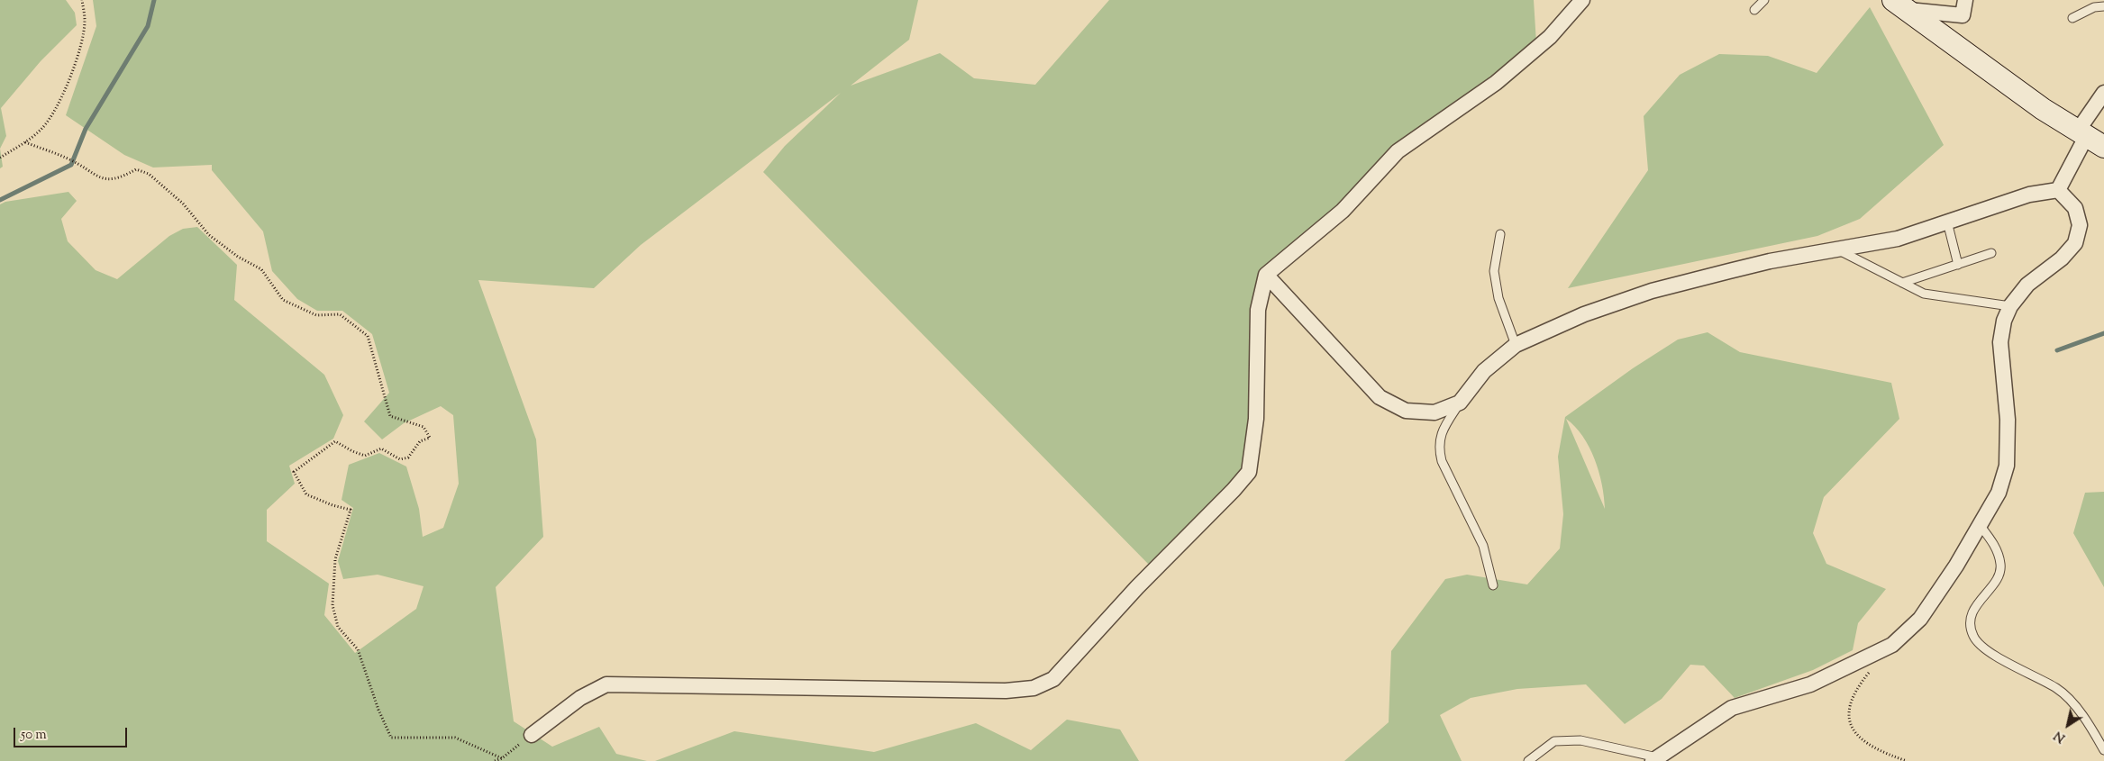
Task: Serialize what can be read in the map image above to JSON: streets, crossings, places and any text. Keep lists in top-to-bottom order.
{
  "scale_bar": "50 m",
  "north": "bottom left"
}
